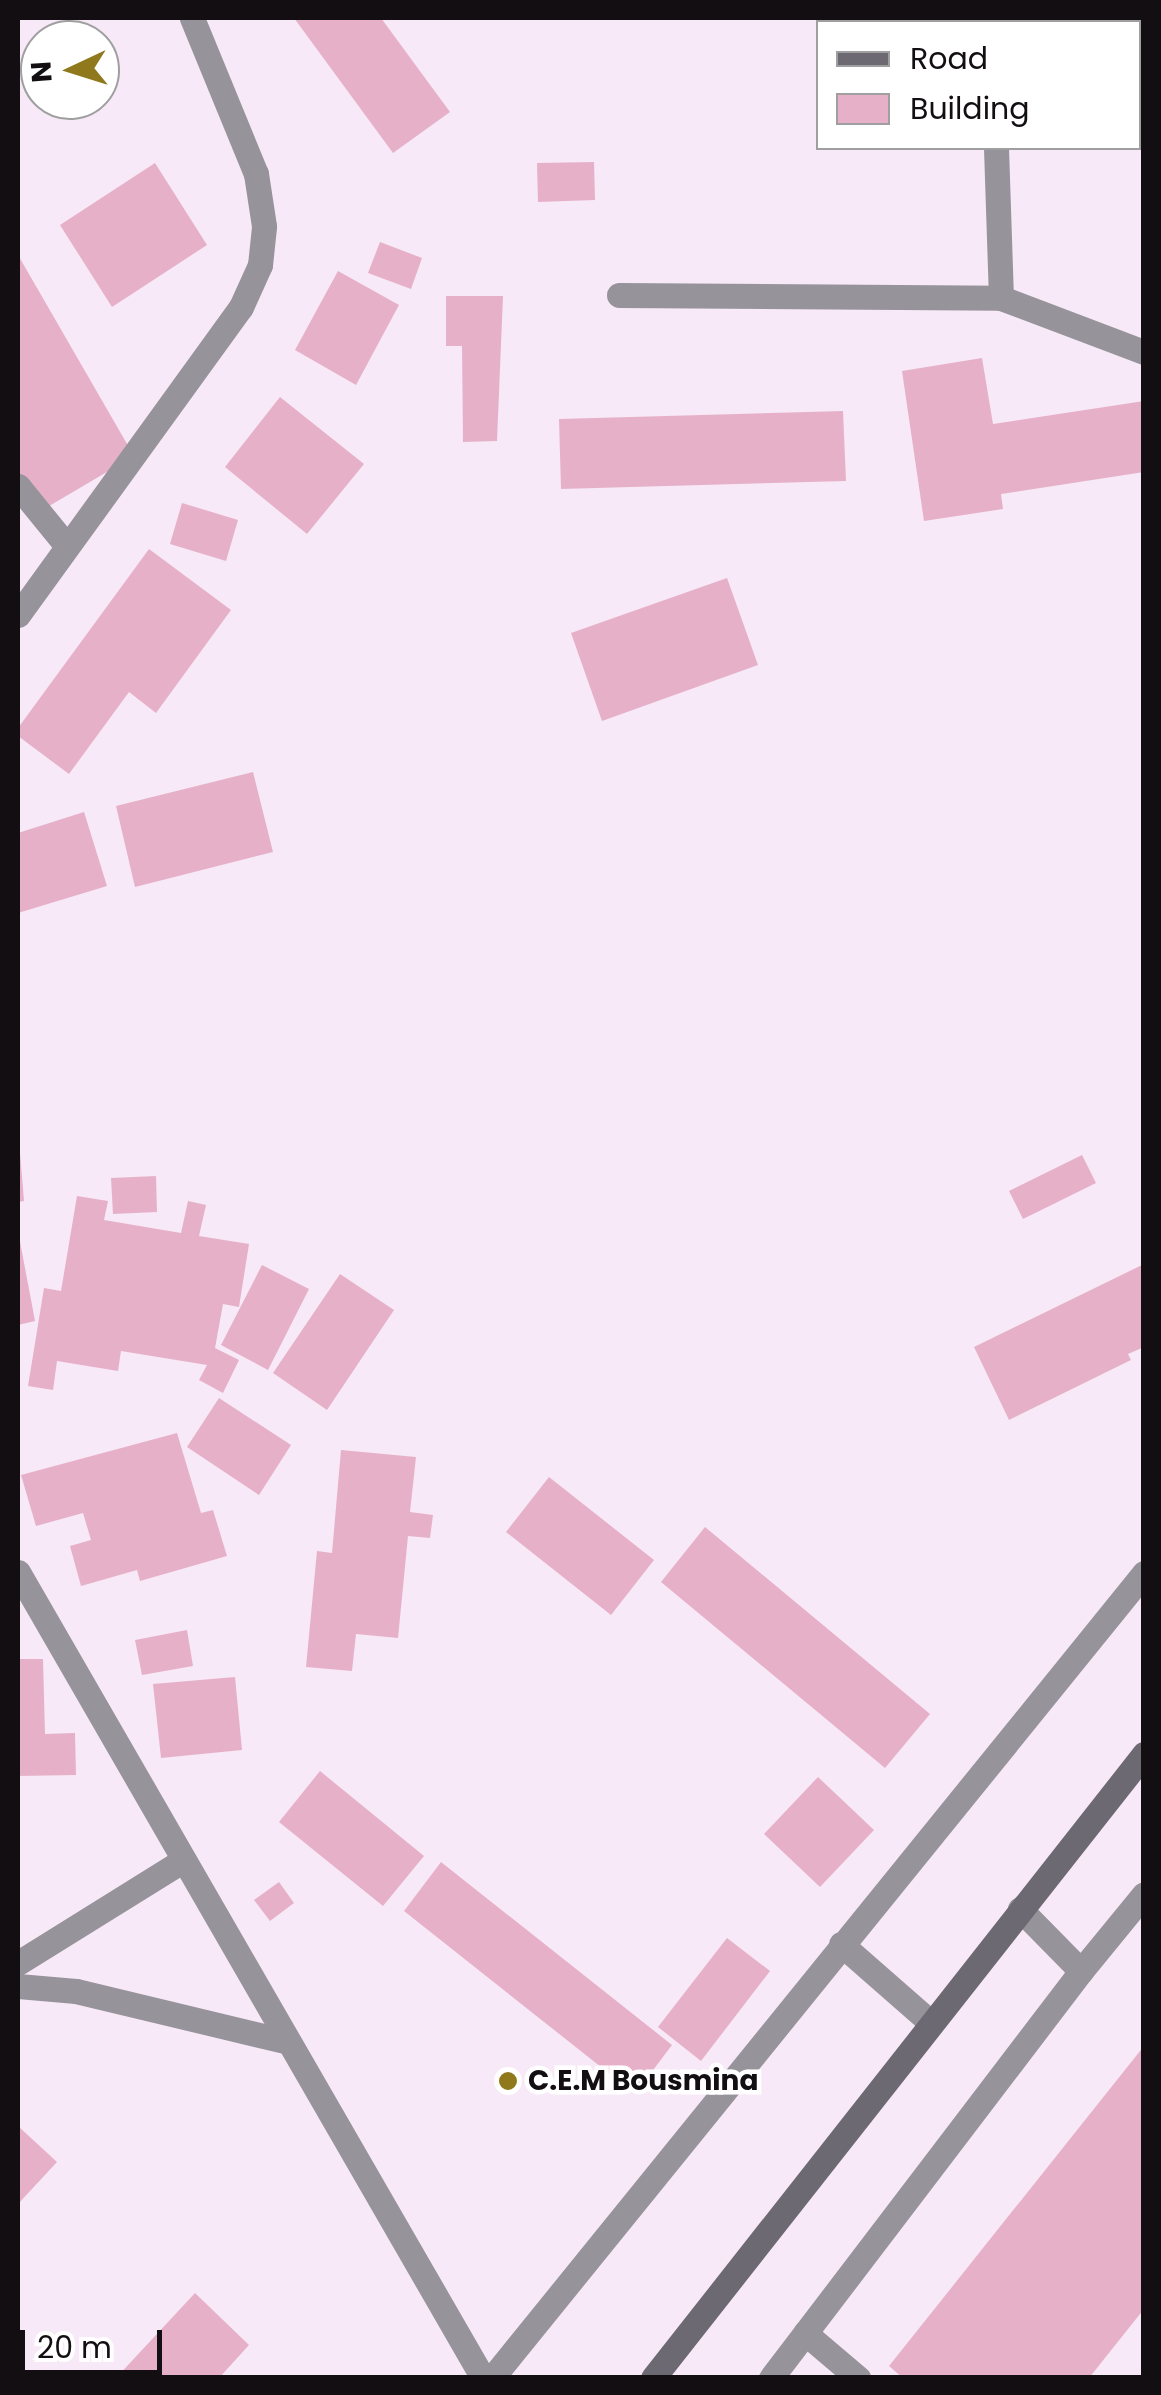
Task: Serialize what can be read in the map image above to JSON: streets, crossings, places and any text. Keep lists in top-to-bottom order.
{
  "places": ["C.E.M Bousmina"],
  "legend": ["Road", "Building"],
  "scale_bar": "20 m",
  "north": "left"
}
